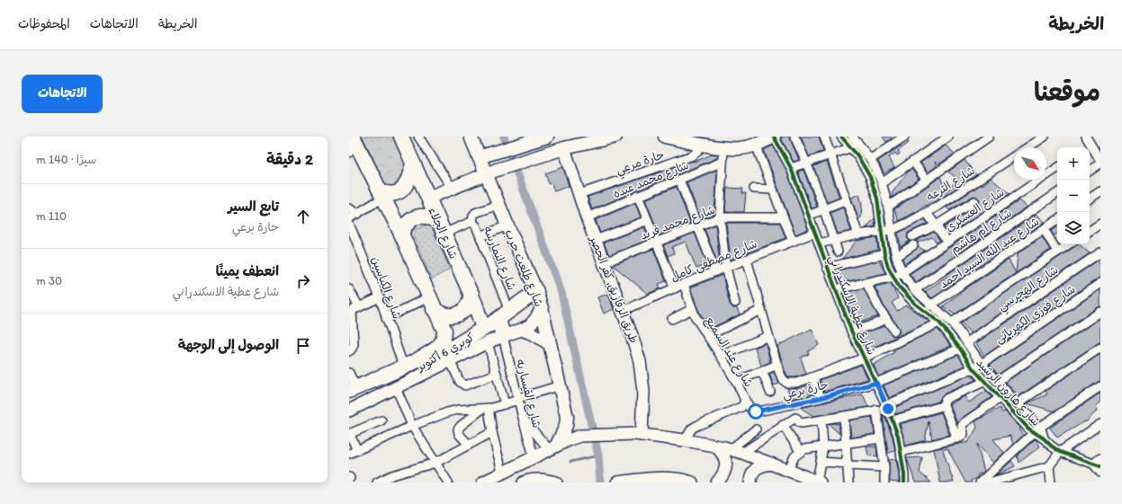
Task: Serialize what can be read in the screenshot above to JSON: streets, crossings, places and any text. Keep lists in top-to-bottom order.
{
  "streets": {
    "highway": ["شارع الجلاء", "كوبري 6 أكتوبر"],
    "main road": ["شارع طلعت حرب", "طريق الزقازيق, كفر الحصر"],
    "street": [
      "حارة مرعي",
      "شارع محمد عبده",
      "شارع الترعه",
      "شارع العسكرى",
      "شارع محمد فريد",
      "شارع أم هاشم",
      "شارع عبد الله السيد احمد",
      "شارع النمارسه",
      "شارع مصطفى كامل",
      "شارع الكباسين",
      "شارع الهجرسي",
      "شارع عطية الاسكندراني",
      "شارع فوزي الكهربائى",
      "شارع عبد السميع",
      "حارة برعي",
      "شارع هارون الرشيد",
      "شارع القيساريه"
    ]
  },
  "crossings": [
    ["حارة مرعي", "طريق الزقازيق, كفر الحصر"],
    ["شارع محمد عبده", "طريق الزقازيق, كفر الحصر"],
    ["شارع الترعه", "شارع عطية الاسكندراني"],
    ["شارع الترعه", "شارع هارون الرشيد"],
    ["شارع العسكرى", "شارع عطية الاسكندراني"],
    ["شارع العسكرى", "شارع هارون الرشيد"],
    ["شارع محمد فريد", "طريق الزقازيق, كفر الحصر"],
    ["شارع أم هاشم", "شارع هارون الرشيد"],
    ["شارع الجلاء", "شارع النمارسه"],
    ["شارع الجلاء", "كوبري 6 أكتوبر"],
    ["شارع عبد الله السيد احمد", "شارع هارون الرشيد"],
    ["شارع النمارسه", "كوبري 6 أكتوبر"],
    ["شارع مصطفى كامل", "طريق الزقازيق, كفر الحصر"],
    ["شارع مصطفى كامل", "شارع عطية الاسكندراني"],
    ["شارع مصطفى كامل", "شارع عبد السميع"],
    ["شارع طلعت حرب", "كوبري 6 أكتوبر"],
    ["شارع الهجرسي", "شارع هارون الرشيد"],
    ["شارع عطية الاسكندراني", "شارع فوزي الكهربائى"],
    ["شارع عطية الاسكندراني", "حارة برعي"],
    ["شارع فوزي الكهربائى", "شارع هارون الرشيد"],
    ["شارع عبد السميع", "حارة برعي"],
    ["حارة برعي", "شارع هارون الرشيد"]
  ],
  "north": "bottom right",
  "page": {
    "header": "الخريطة",
    "nav": ["الخريطة", "الاتجاهات", "المحفوظات"],
    "title": "موقعنا",
    "buttons": "الاتجاهات",
    "heading": ["2 دقيقة", "سيرًا · 140 m"],
    "map_buttons": ["+", "−"],
    "list": [
      ["تابع السير", "حارة برعي", "110 m"],
      ["انعطف يمينًا", "شارع عطية الاسكندراني", "30 m"],
      "الوصول إلى الوجهة"
    ]
  }
}
